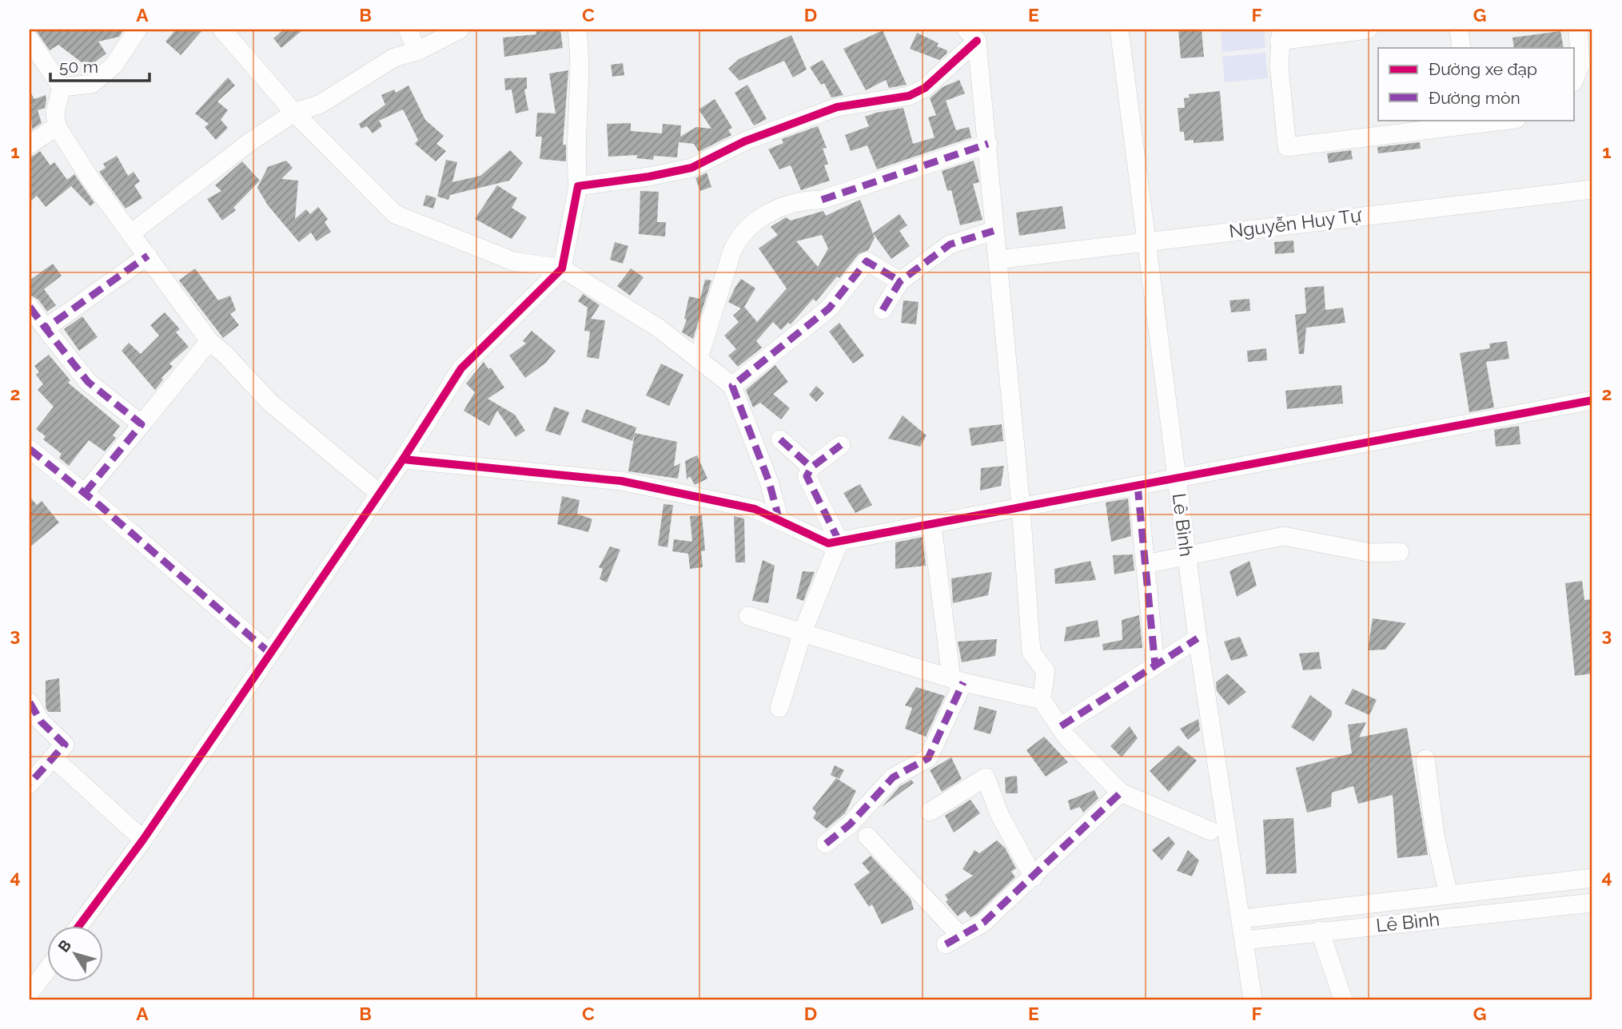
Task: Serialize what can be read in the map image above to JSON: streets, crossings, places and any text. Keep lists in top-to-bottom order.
{
  "streets": {
    "street": ["Nguyễn Huy Tự", "Lê Bình"]
  },
  "crossings": [
    ["Nguyễn Huy Tự", "Lê Bình"]
  ],
  "legend": ["Đường xe đạp", "Đường mòn"],
  "scale_bar": "50 m",
  "north": "top left",
  "grid": {
    "columns": [
      "A",
      "B",
      "C",
      "D",
      "E",
      "F",
      "G"
    ],
    "rows": [
      "1",
      "2",
      "3",
      "4"
    ]
  }
}
